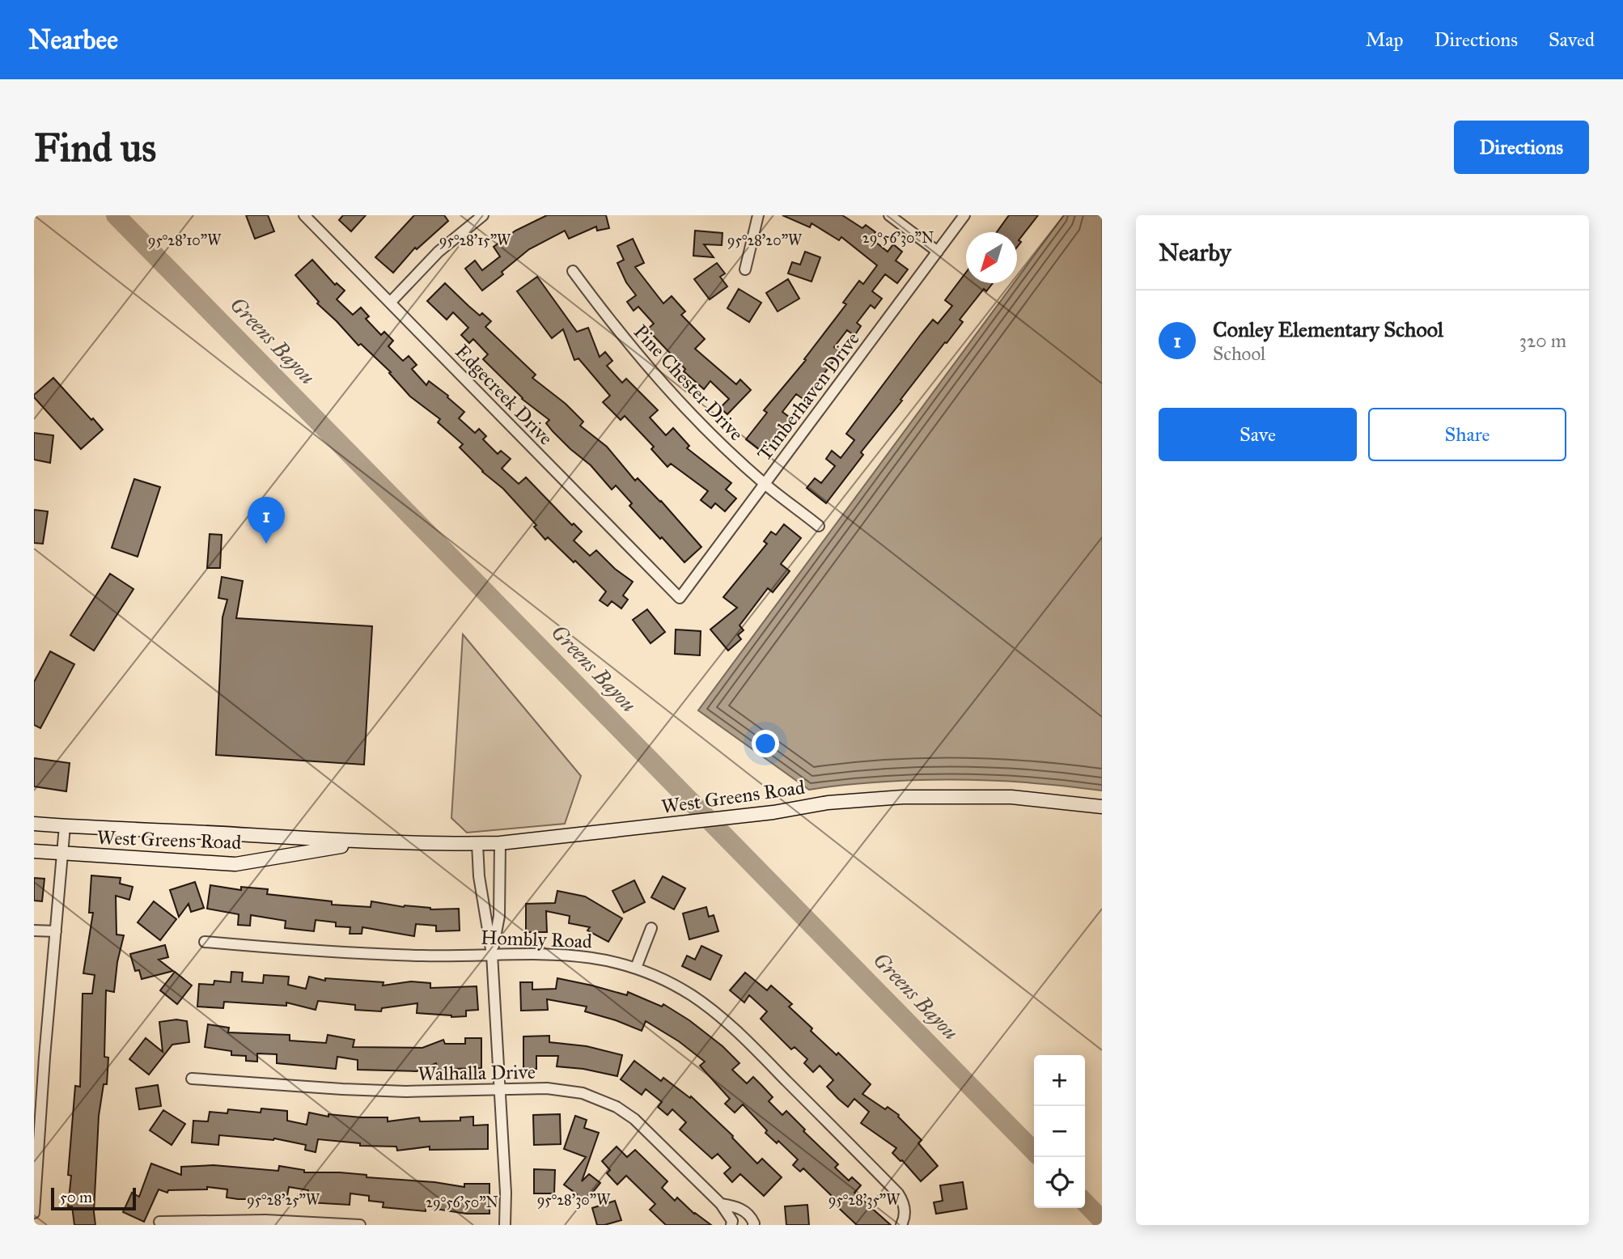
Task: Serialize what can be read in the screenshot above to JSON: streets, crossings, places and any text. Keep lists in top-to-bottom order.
{
  "streets": {
    "main road": ["West Greens Road"],
    "street": [
      "Pine Chester Drive",
      "Edgecreek Drive",
      "Timberhaven Drive",
      "Hombly Road",
      "Walhalla Drive"
    ]
  },
  "crossings": [
    ["Pine Chester Drive", "Timberhaven Drive"],
    ["Edgecreek Drive", "Timberhaven Drive"]
  ],
  "water": ["Greens Bayou"],
  "scale_bar": "50 m",
  "north": "bottom left",
  "page": {
    "header": "Nearbee",
    "nav": ["Map", "Directions", "Saved"],
    "buttons": [
      "Directions",
      ["Save", "Share"]
    ],
    "title": "Find us",
    "heading": "Nearby",
    "list": [
      {
        "mark": "1",
        "name": "Conley Elementary School",
        "note": "School",
        "value": "320 m"
      }
    ],
    "pins": "1",
    "map_buttons": ["+", "−"],
    "scale": "50 m"
  },
  "coordinates": [
    "29°56'30\"N",
    "95°28'10\"W",
    "95°28'15\"W",
    "95°28'20\"W",
    "95°28'25\"W",
    "95°28'30\"W",
    "95°28'35\"W",
    "29°56'50\"N"
  ]
}
